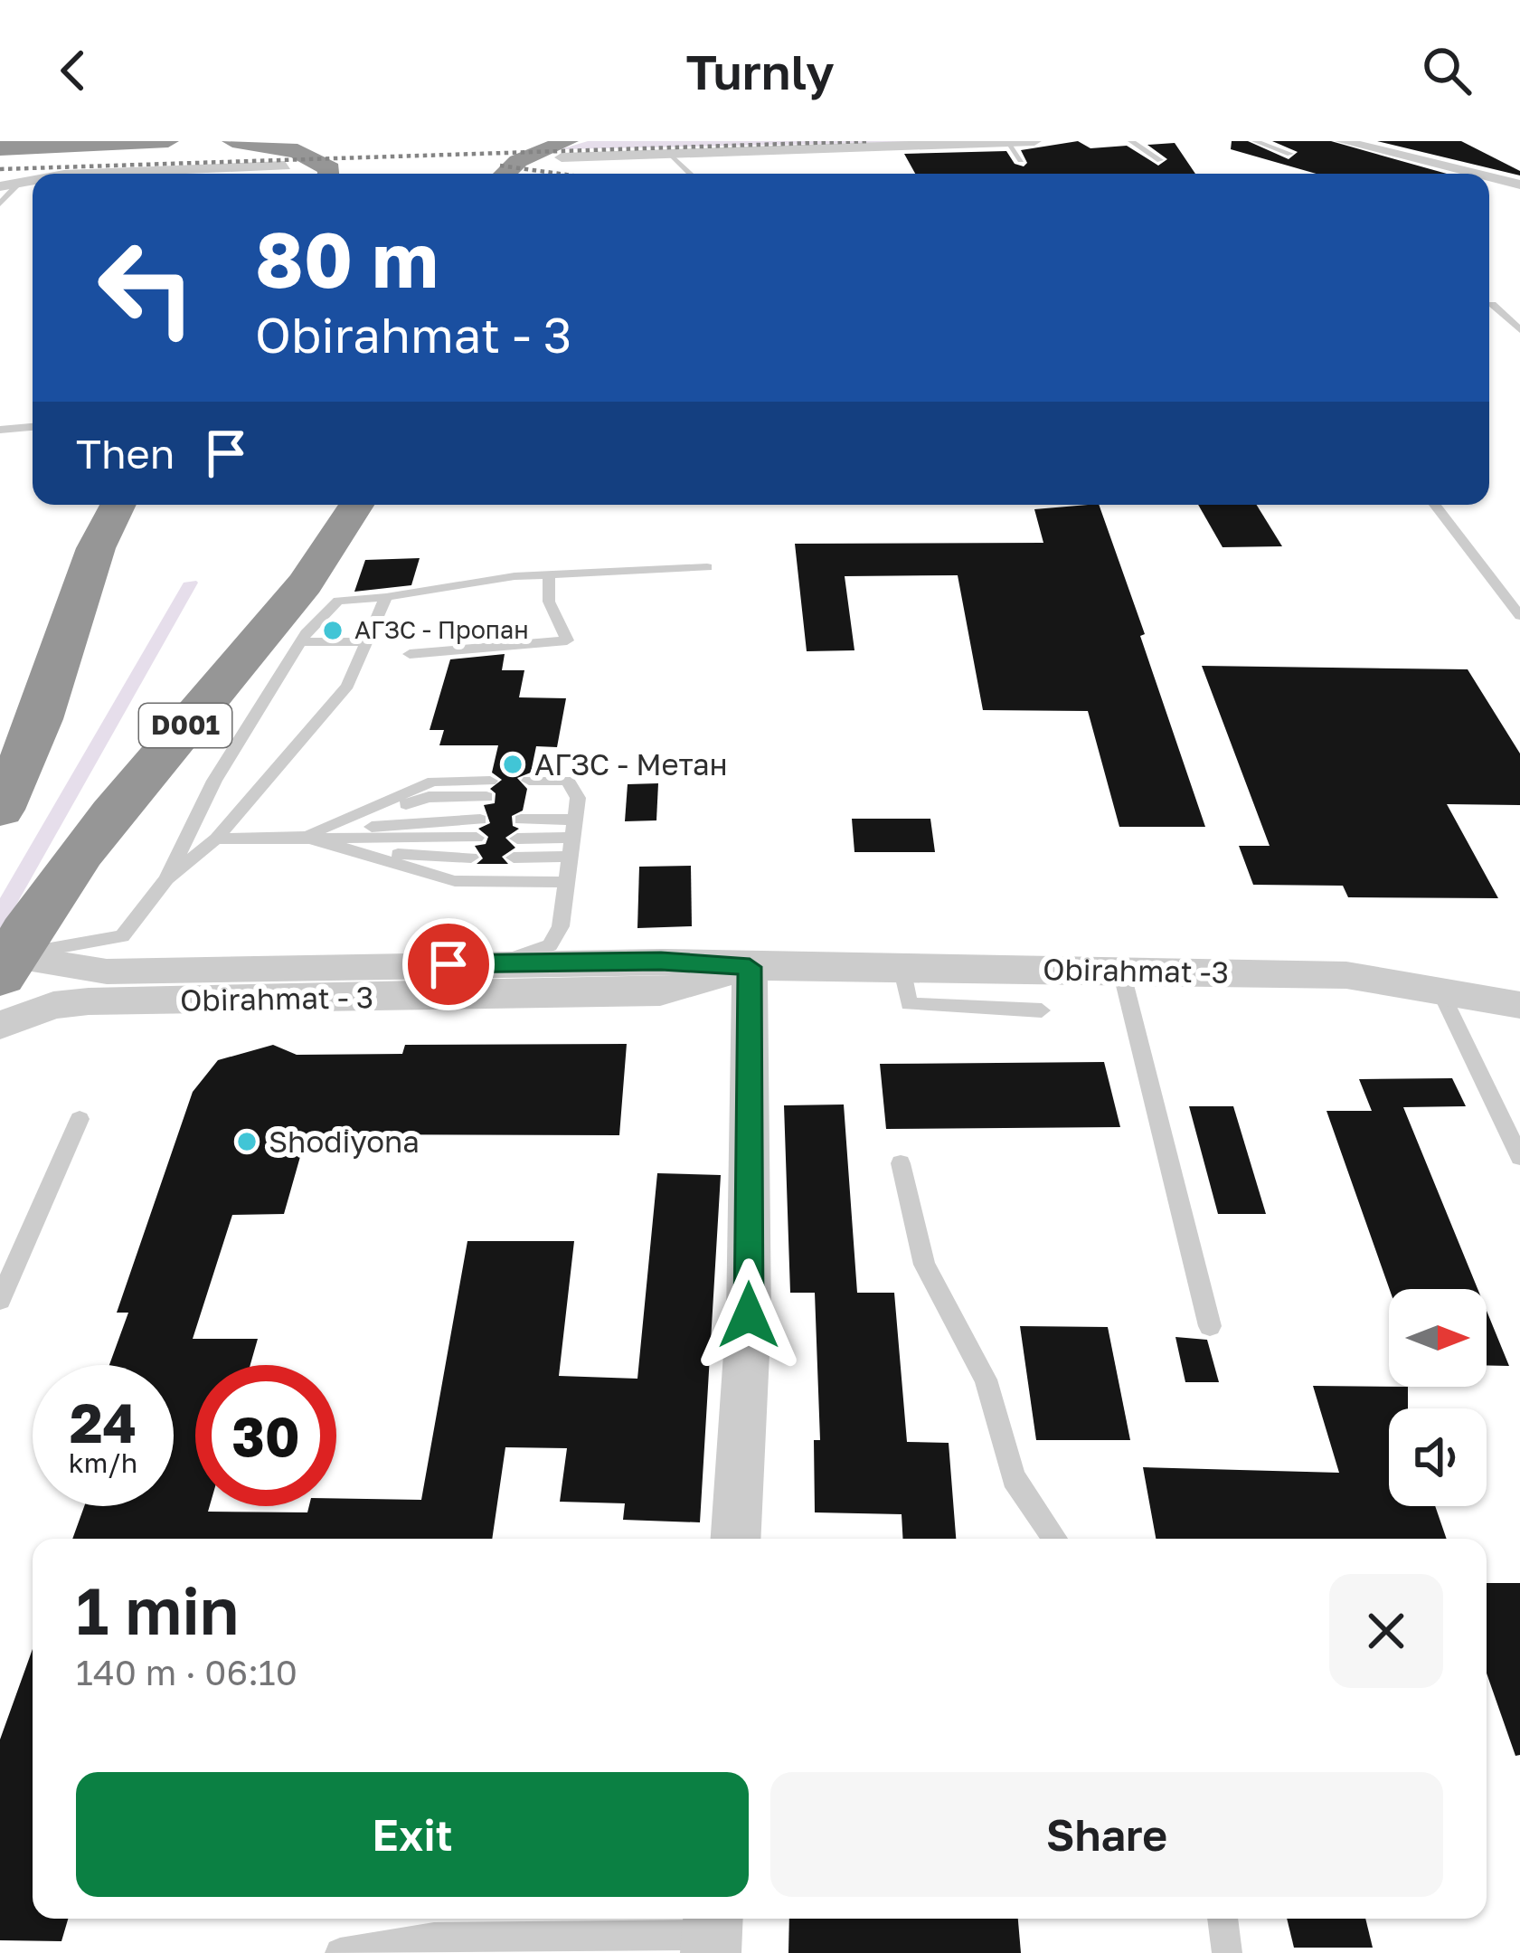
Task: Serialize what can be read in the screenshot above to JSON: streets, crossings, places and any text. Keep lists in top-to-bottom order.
{
  "streets": {
    "highway": ["D001"],
    "street": ["Obirahmat -3", "Obirahmat - 3"]
  },
  "crossings": [
    ["D001", "Obirahmat - 3"],
    ["Obirahmat -3", "Obirahmat - 3"]
  ],
  "places": ["АГЗС - Пропан", "АГЗС - Метан", "Shodiyona"],
  "north": "right",
  "page": {
    "header": "Turnly",
    "turn": ["80 m", "Obirahmat - 3"],
    "then": "Then",
    "speed": "24 km/h",
    "limit": "30",
    "heading": ["1 min", "140 m · 06:10"],
    "buttons": ["Exit", "Share"]
  }
}
